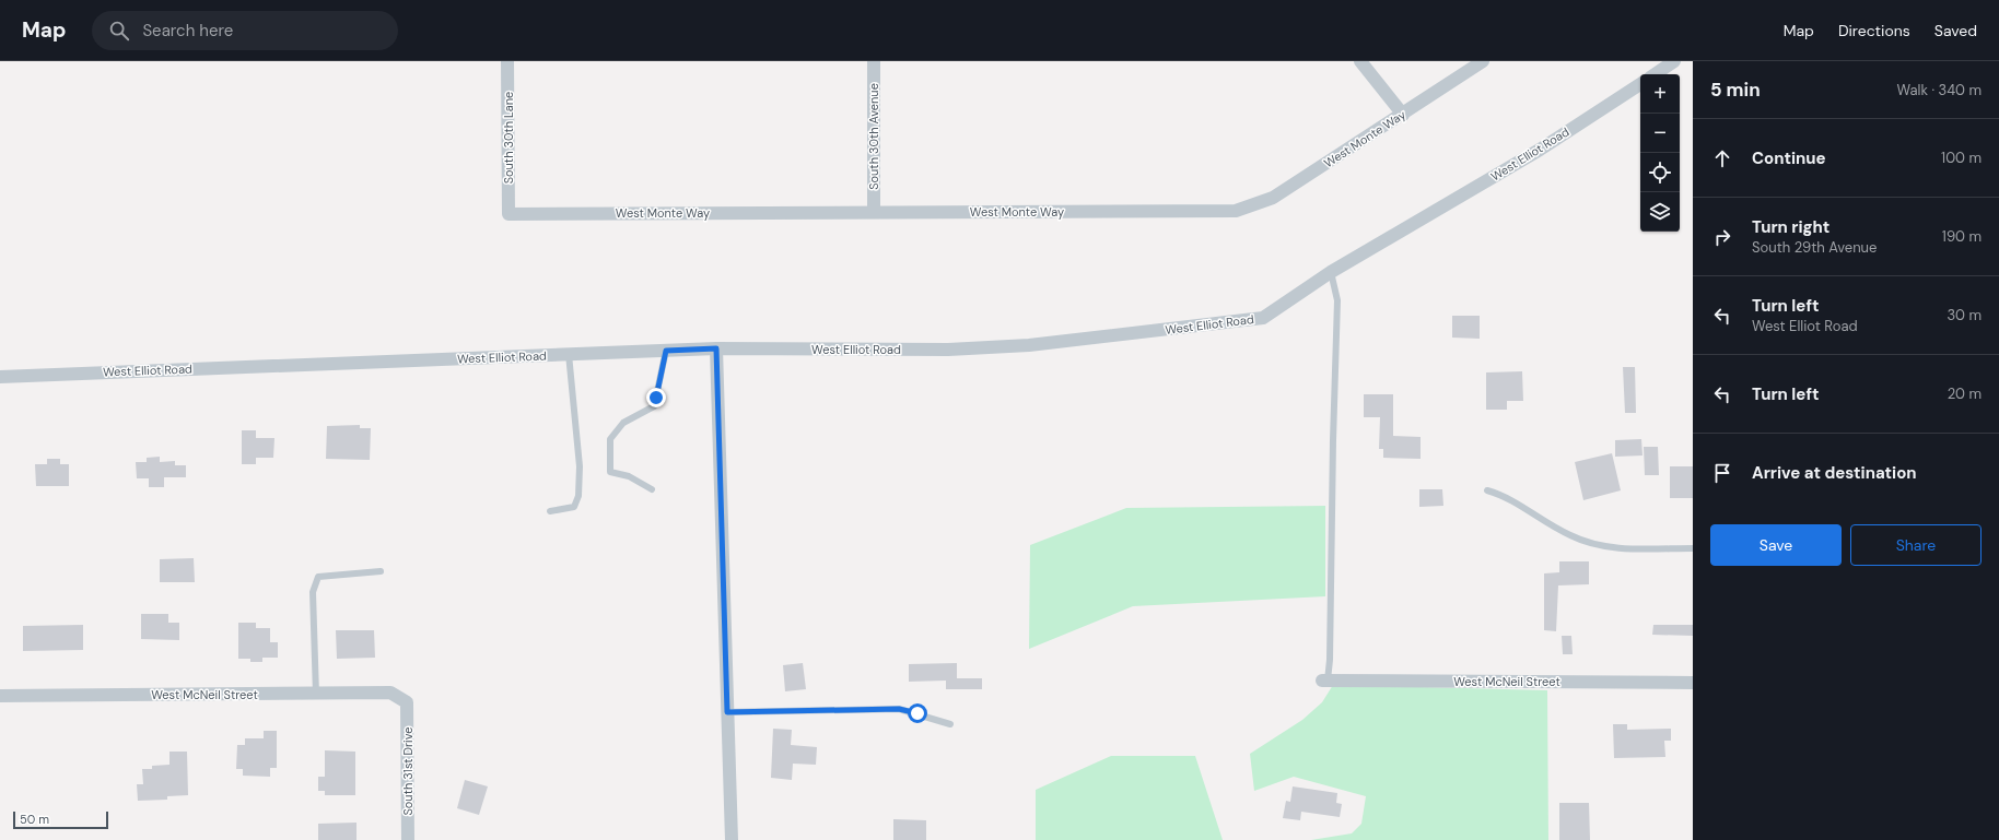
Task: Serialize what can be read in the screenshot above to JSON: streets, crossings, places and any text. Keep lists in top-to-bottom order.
{
  "streets": {
    "street": [
      "South 30th Avenue",
      "South 30th Lane",
      "West Monte Way",
      "West Elliot Road",
      "West McNeil Street",
      "South 31st Drive"
    ]
  },
  "crossings": [
    ["South 30th Avenue", "West Monte Way"],
    ["South 30th Lane", "West Monte Way"],
    ["West McNeil Street", "South 31st Drive"]
  ],
  "scale_bar": "50 m",
  "page": {
    "header": "Map",
    "search": "Search here",
    "nav": ["Map", "Directions", "Saved"],
    "heading": ["5 min", "Walk · 340 m"],
    "map_buttons": ["+", "−"],
    "list": [
      ["Continue", "100 m"],
      ["Turn right", "South 29th Avenue", "190 m"],
      ["Turn left", "West Elliot Road", "30 m"],
      ["Turn left", "20 m"],
      "Arrive at destination"
    ],
    "buttons": ["Save", "Share"],
    "scale": "50 m"
  }
}
